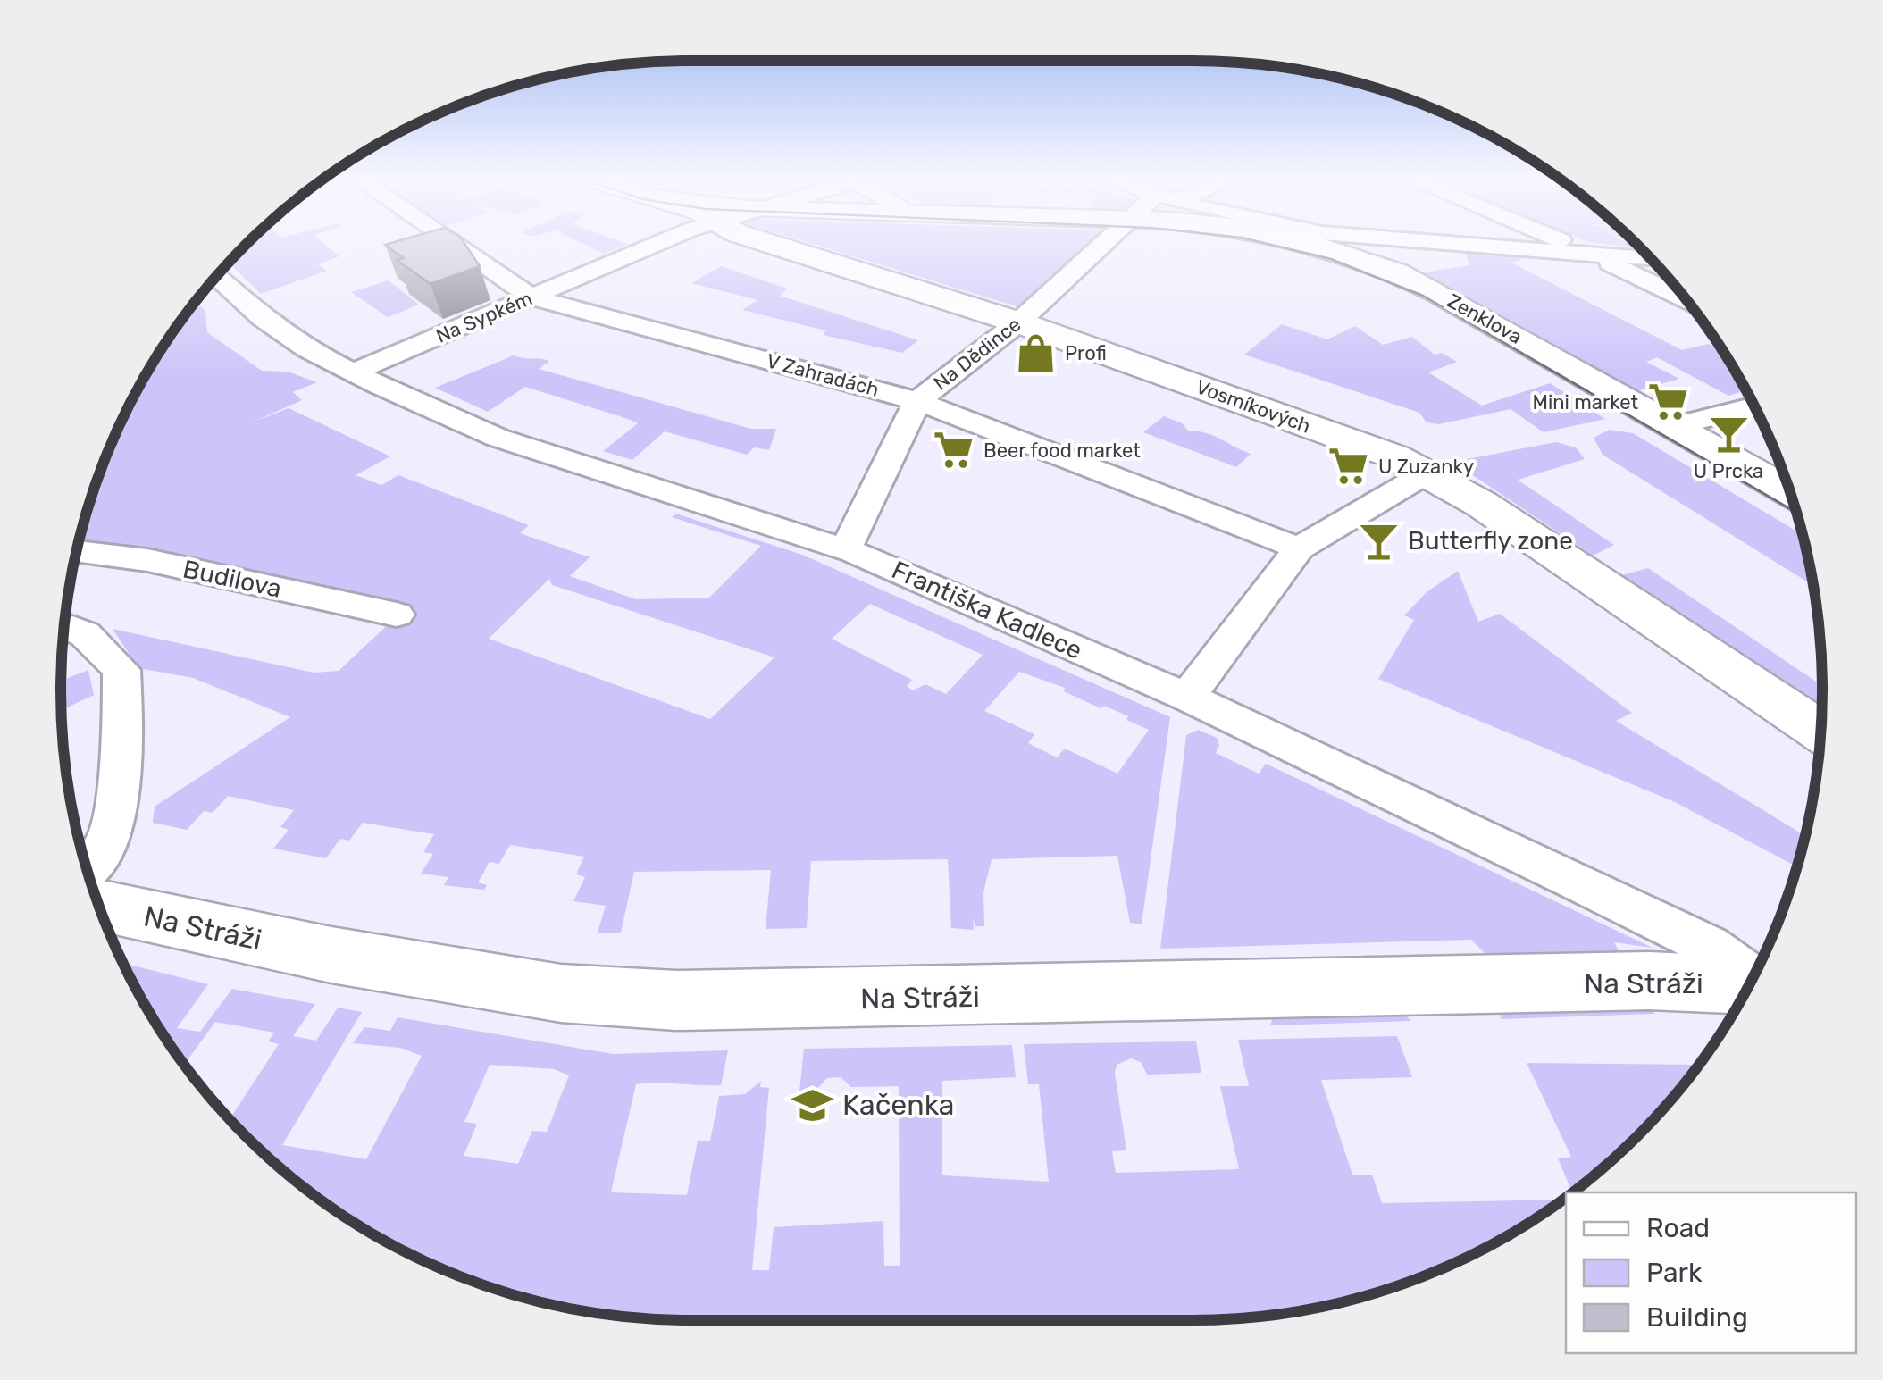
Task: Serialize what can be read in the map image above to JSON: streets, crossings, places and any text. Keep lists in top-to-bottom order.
{
  "streets": {
    "main road": ["Zenklova", "Vosmíkových", "Na Stráži"],
    "street": [
      "Na Sypkém",
      "Na Dědince",
      "V Zahradách",
      "Budilova",
      "Františka Kadlece"
    ]
  },
  "crossings": [
    ["Na Sypkém", "V Zahradách"],
    ["Na Sypkém", "Františka Kadlece"],
    ["Na Dědince", "V Zahradách"],
    ["Na Dědince", "Vosmíkových"],
    ["Na Dědince", "Františka Kadlece"]
  ],
  "places": {
    "shop": ["Profi"],
    "supermarket": ["Mini market", "Beer food market", "U Zuzanky"],
    "bar": ["U Prcka", "Butterfly zone"],
    "school or university": ["Kačenka"]
  },
  "legend": ["Road", "Park", "Building"]
}
